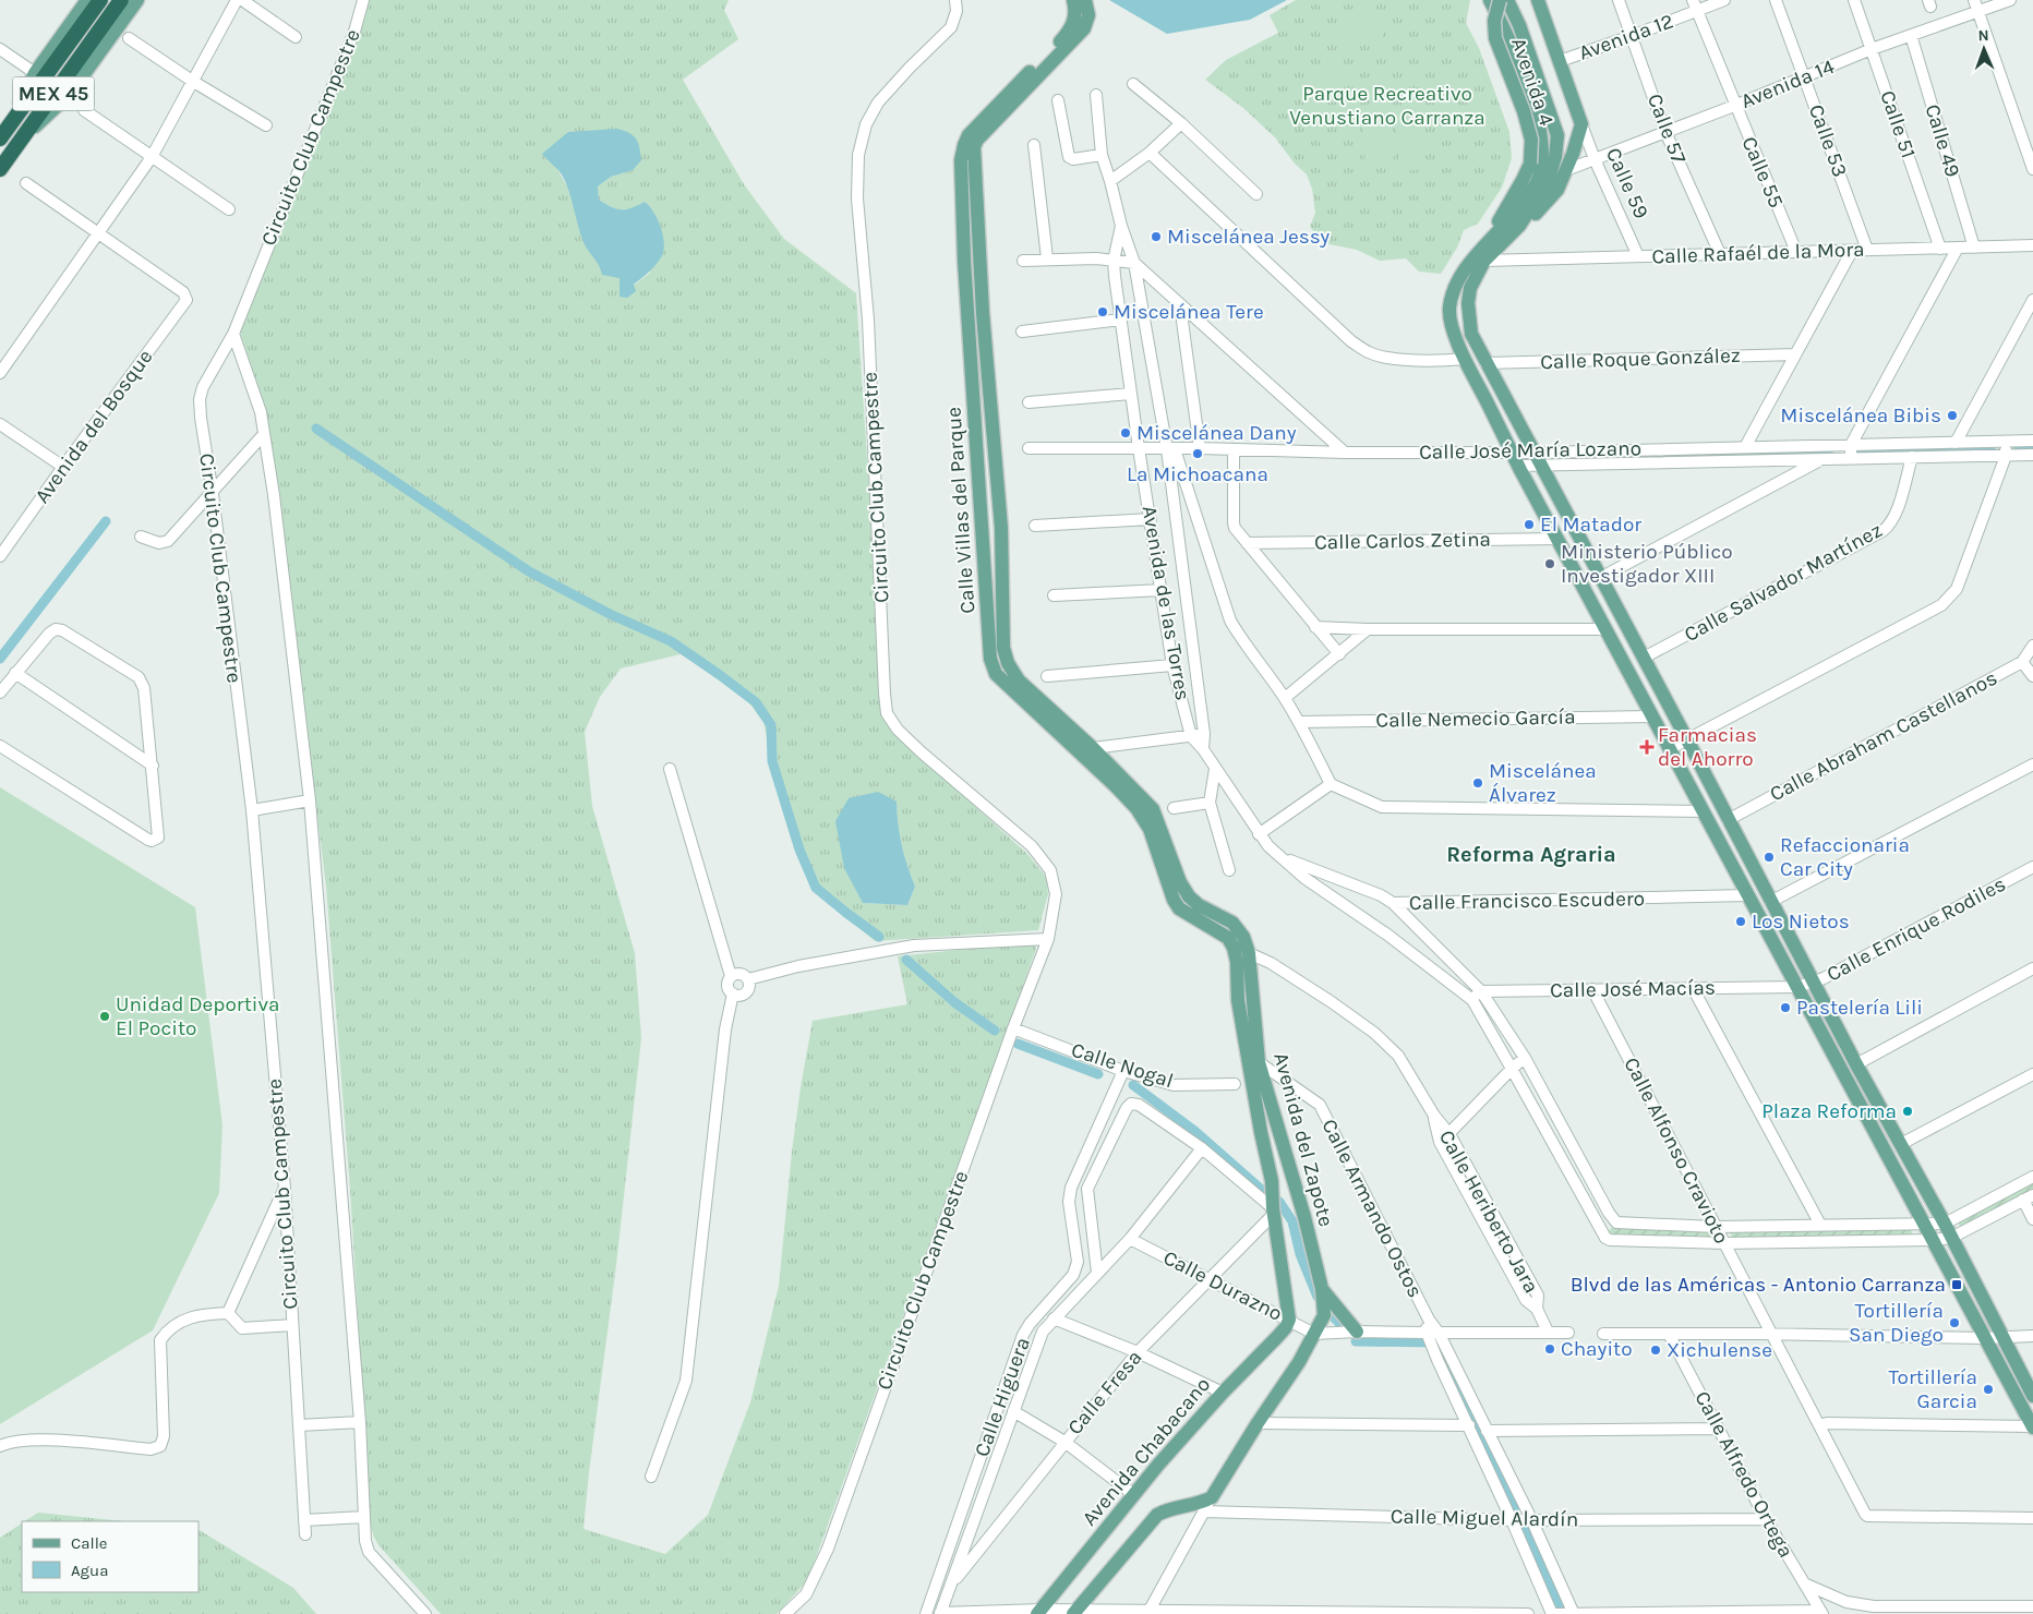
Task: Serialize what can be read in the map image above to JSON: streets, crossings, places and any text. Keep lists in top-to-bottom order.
{
  "streets": {
    "highway": ["MEX 45"],
    "main road": [
      "Avenida 4",
      "Calle 59",
      "Calle Villas del Parque",
      "Avenida del Zapote",
      "Avenida Chabacano"
    ],
    "street": [
      "Avenida 12",
      "Avenida 14",
      "Calle 51",
      "Calle 57",
      "Circuito Club Campestre",
      "Calle 53",
      "Calle 49",
      "Calle 55",
      "Calle Rafaél de la Mora",
      "Calle Roque González",
      "Avenida del Bosque",
      "Calle José María Lozano",
      "Calle Carlos Zetina",
      "Calle Salvador Martínez",
      "Avenida de las Torres",
      "Calle Nemecio García",
      "Calle Abraham Castellanos",
      "Calle Francisco Escudero",
      "Calle Enrique Rodiles",
      "Calle José Macías",
      "Calle Nogal",
      "Calle Alfonso Cravioto",
      "Calle Armando Ostos",
      "Calle Heriberto Jara",
      "Calle Durazno",
      "Calle Fresa",
      "Calle Higuera",
      "Calle Alfredo Ortega",
      "Calle Miguel Alardín"
    ]
  },
  "crossings": [
    ["Avenida 12", "Calle 57"],
    ["Avenida 12", "Calle 55"],
    ["Avenida 12", "Calle 59"],
    ["Avenida 14", "Calle 51"],
    ["Avenida 14", "Calle 57"],
    ["Avenida 14", "Calle 53"],
    ["Avenida 14", "Calle 49"],
    ["Avenida 14", "Calle 55"],
    ["Avenida 14", "Calle 59"],
    ["Calle 51", "Calle Rafaél de la Mora"],
    ["Calle 57", "Calle Rafaél de la Mora"],
    ["Circuito Club Campestre", "Calle Nogal"],
    ["Calle 53", "Calle Rafaél de la Mora"],
    ["Calle 49", "Calle Rafaél de la Mora"],
    ["Calle 55", "Calle Rafaél de la Mora"],
    ["Calle 59", "Calle Rafaél de la Mora"],
    ["Calle José María Lozano", "Calle Salvador Martínez"],
    ["Calle José María Lozano", "Avenida de las Torres"],
    ["Calle Villas del Parque", "Avenida del Zapote"],
    ["Calle Villas del Parque", "Calle Heriberto Jara"],
    ["Avenida de las Torres", "Calle Francisco Escudero"],
    ["Calle Enrique Rodiles", "Calle José Macías"],
    ["Calle José Macías", "Calle Alfonso Cravioto"],
    ["Calle Nogal", "Avenida del Zapote"],
    ["Calle Nogal", "Calle Fresa"],
    ["Calle Nogal", "Calle Higuera"],
    ["Avenida del Zapote", "Calle Armando Ostos"],
    ["Avenida del Zapote", "Calle Heriberto Jara"],
    ["Avenida del Zapote", "Calle Durazno"],
    ["Avenida del Zapote", "Calle Fresa"],
    ["Avenida del Zapote", "Avenida Chabacano"],
    ["Calle Armando Ostos", "Calle Miguel Alardín"],
    ["Calle Durazno", "Calle Fresa"],
    ["Calle Durazno", "Calle Higuera"],
    ["Calle Durazno", "Avenida Chabacano"],
    ["Calle Fresa", "Calle Higuera"],
    ["Calle Alfredo Ortega", "Calle Miguel Alardín"]
  ],
  "districts": ["Reforma Agraria"],
  "parks": ["Parque Recreativo Venustiano Carranza"],
  "places": {
    "other": [
      "Miscelánea Jessy",
      "Miscelánea Tere",
      "Miscelánea Bibis",
      "Miscelánea Dany",
      "La Michoacana",
      "El Matador",
      "Ministerio Público Investigador XIII",
      "Miscelánea Álvarez",
      "Refaccionaria Car City",
      "Los Nietos",
      "Pastelería Lili",
      "Unidad Deportiva El Pocito",
      "Plaza Reforma",
      "Tortillería San Diego",
      "Chayito",
      "Xichulense",
      "Tortillería Garcia"
    ],
    "health": ["Farmacias del Ahorro"],
    "transit": ["Blvd de las Américas - Antonio Carranza"]
  },
  "legend": ["Calle", "Agua"],
  "north": "top"
}
